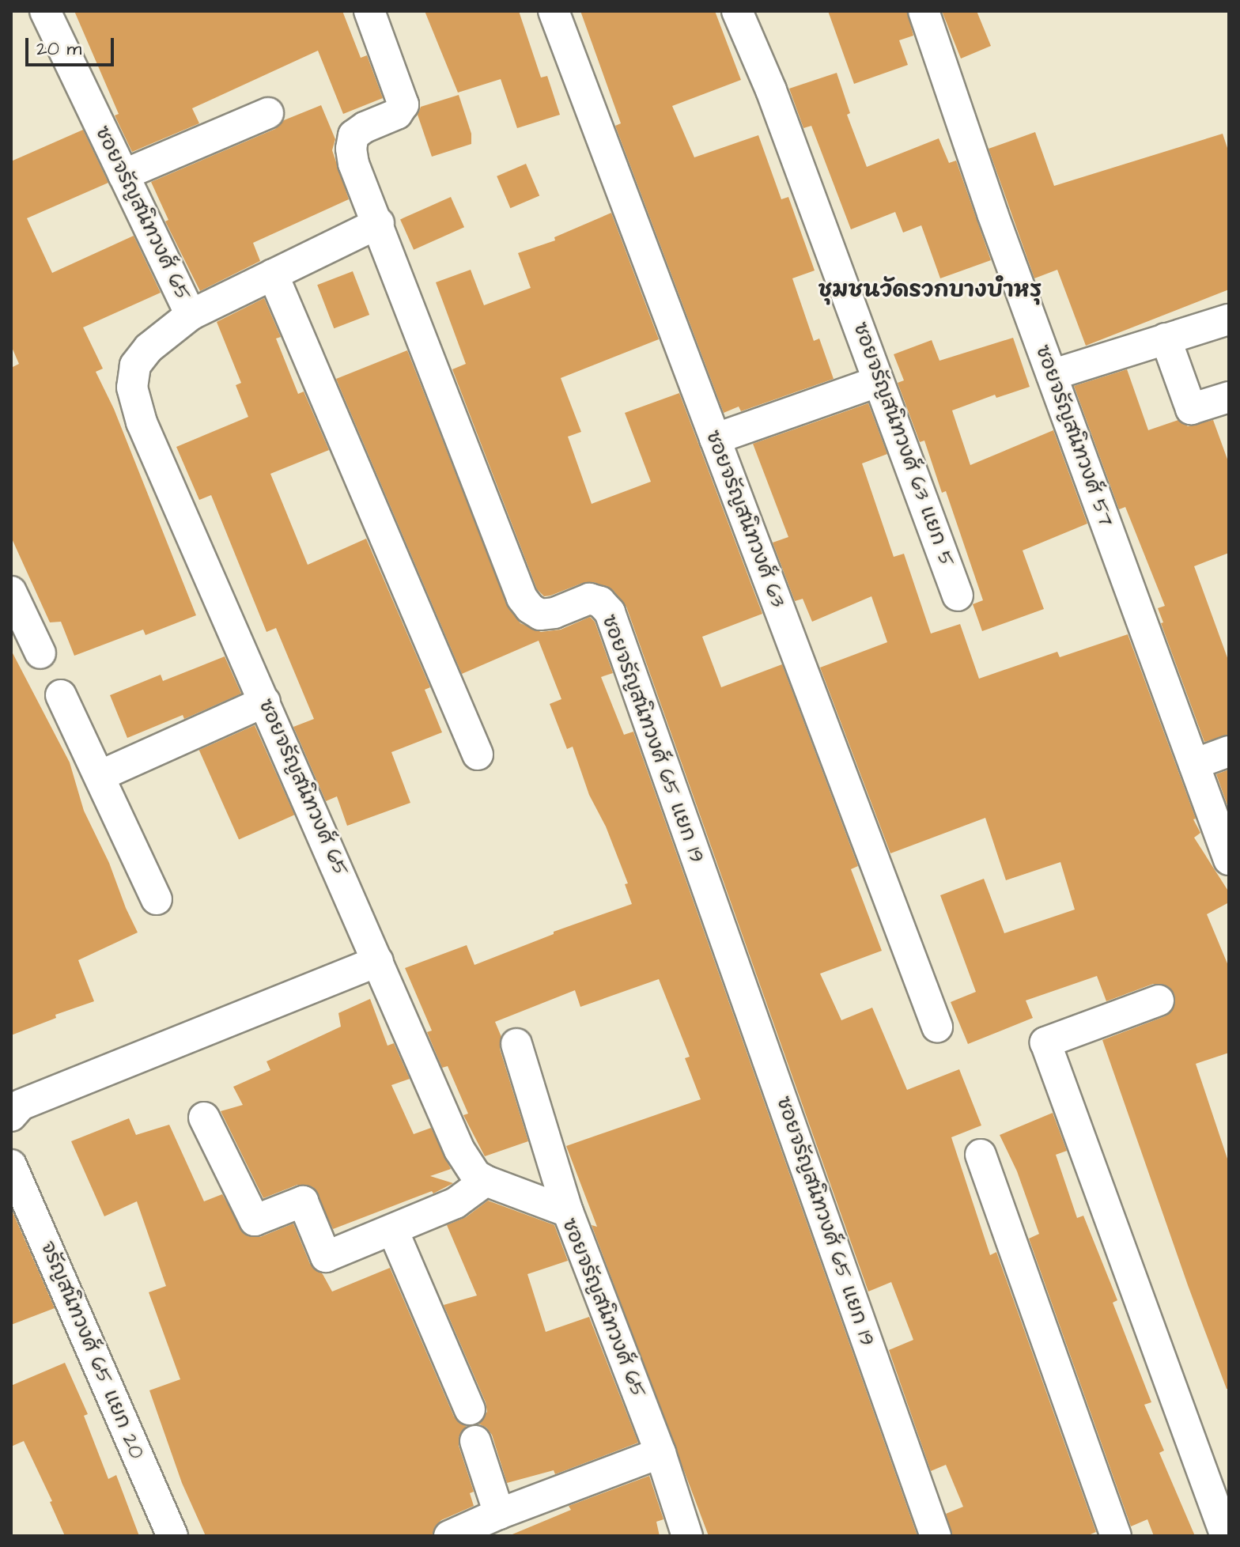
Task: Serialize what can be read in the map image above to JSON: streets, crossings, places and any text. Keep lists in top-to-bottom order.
{
  "streets": {
    "street": [
      "ซอยจรัญสนิทวงศ์ 65",
      "ซอยจรัญสนิทวงศ์ 57",
      "ซอยจรัญสนิทวงศ์ 63 แยก 5",
      "ซอยจรัญสนิทวงศ์ 63",
      "ซอยจรัญสนิทวงศ์ 65 แยก 19",
      "จรัญสนิทวงศ์ 65 แยก 20"
    ]
  },
  "districts": ["ชุมชนวัดรวกบางบำหรุ"],
  "scale_bar": "20 m"
}
